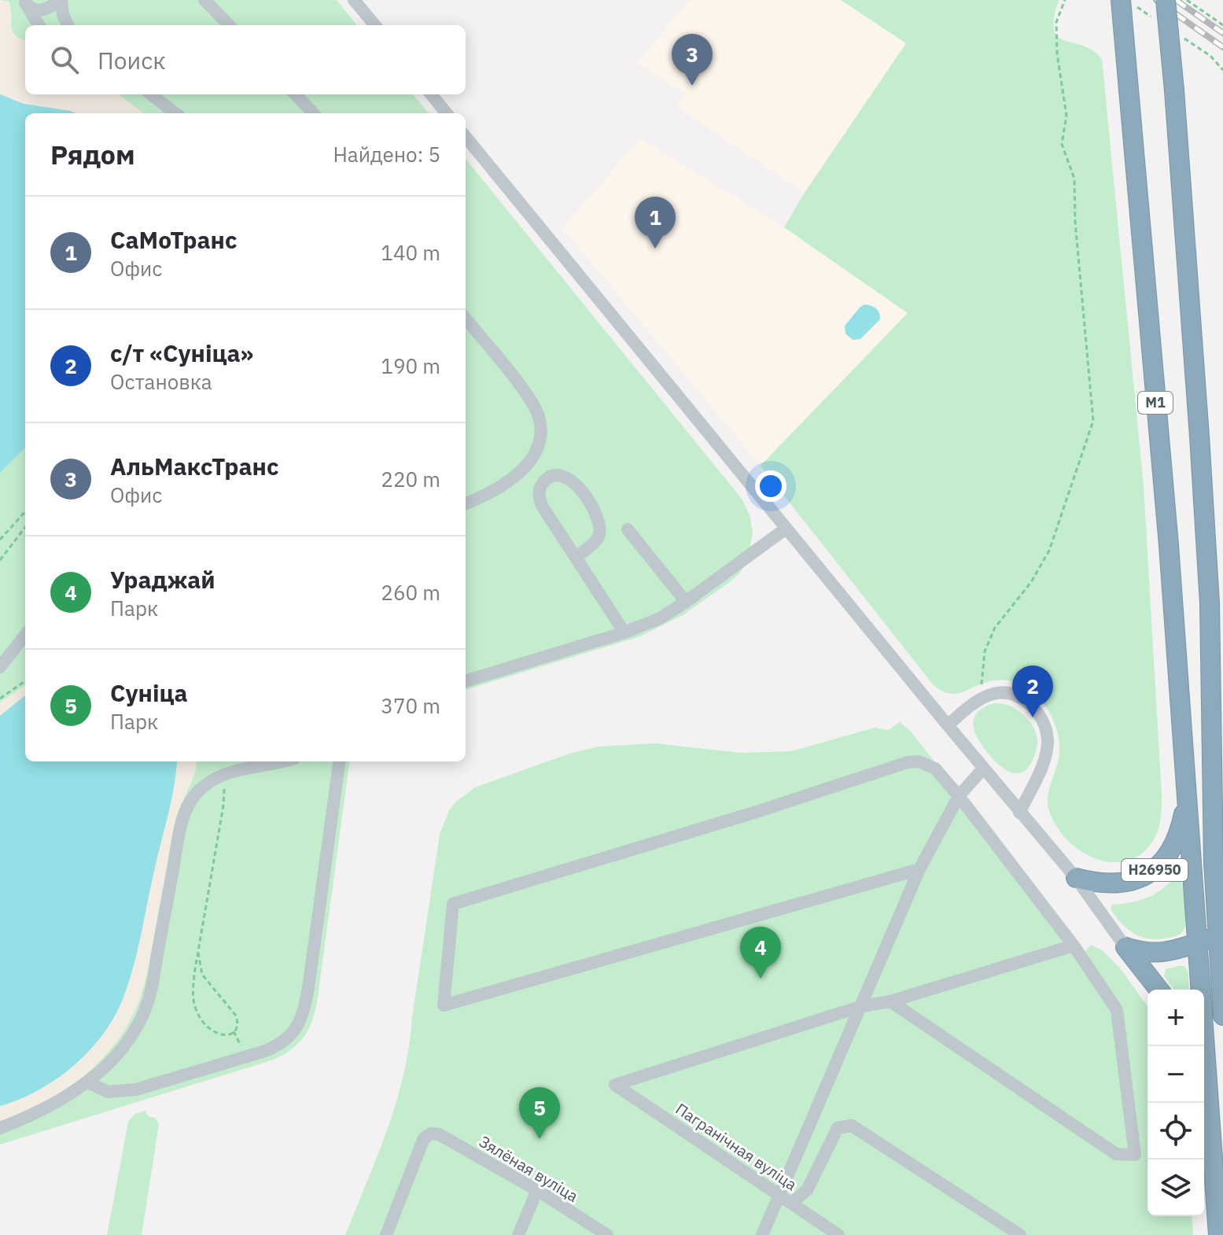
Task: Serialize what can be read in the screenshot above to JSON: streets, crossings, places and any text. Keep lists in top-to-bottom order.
{
  "streets": {
    "highway": ["М1", "Н26950"],
    "street": ["Пагранічная вуліца", "Зялёная вуліца"]
  },
  "crossings": [
    ["М1", "Н26950"]
  ],
  "page": {
    "search": "Поиск",
    "pins": [
      "3",
      "1",
      "2",
      "4",
      "5"
    ],
    "heading": ["Рядом", "Найдено: 5"],
    "list": [
      {
        "mark": "1",
        "name": "СаМоТранс",
        "note": "Офис",
        "value": "140 m"
      },
      {
        "mark": "2",
        "name": "с/т «Суніца»",
        "note": "Остановка",
        "value": "190 m"
      },
      {
        "mark": "3",
        "name": "АльМаксТранс",
        "note": "Офис",
        "value": "220 m"
      },
      {
        "mark": "4",
        "name": "Ураджай",
        "note": "Парк",
        "value": "260 m"
      },
      {
        "mark": "5",
        "name": "Суніца",
        "note": "Парк",
        "value": "370 m"
      }
    ],
    "map_buttons": ["+", "−"]
  }
}
